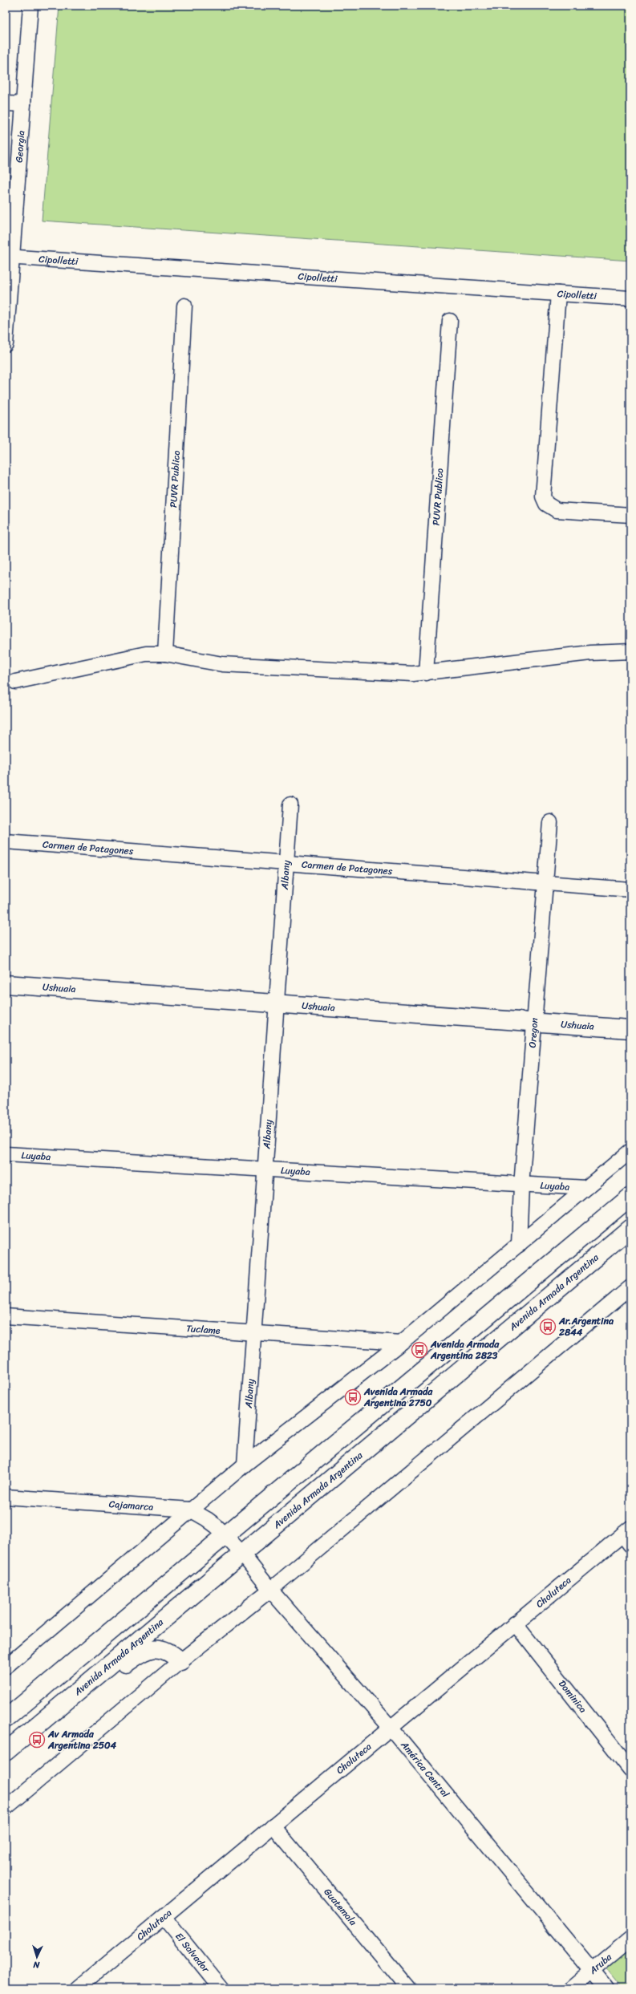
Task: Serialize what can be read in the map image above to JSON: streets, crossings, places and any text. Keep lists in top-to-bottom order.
{
  "streets": {
    "main road": ["Ushuaia", "Avenida Armada Argentina"],
    "street": [
      "Georgia",
      "Cipolletti",
      "PUVR Publico",
      "Carmen de Patagones",
      "Albany",
      "Oregon",
      "Luyaba",
      "Tuclame",
      "Cajamarca",
      "Choluteca",
      "Dominica",
      "América Central",
      "Guatemala",
      "El Salvador",
      "Aruba"
    ]
  },
  "crossings": [
    ["Georgia", "Cipolletti"],
    ["Carmen de Patagones", "Albany"],
    ["Carmen de Patagones", "Oregon"],
    ["Albany", "Ushuaia"],
    ["Albany", "Luyaba"],
    ["Albany", "Tuclame"],
    ["Ushuaia", "Oregon"],
    ["Oregon", "Luyaba"],
    ["Avenida Armada Argentina", "Cajamarca"],
    ["Avenida Armada Argentina", "América Central"],
    ["Cajamarca", "América Central"],
    ["Choluteca", "Dominica"],
    ["Choluteca", "América Central"],
    ["Choluteca", "Guatemala"],
    ["Choluteca", "El Salvador"],
    ["América Central", "Aruba"]
  ],
  "places": {
    "bus stop": [
      "Ar.Argentina 2844",
      "Avenida Armada Argentina 2823",
      "Avenida Armada Argentina 2750",
      "Av Armada Argentina 2504"
    ]
  },
  "north": "bottom"
}
